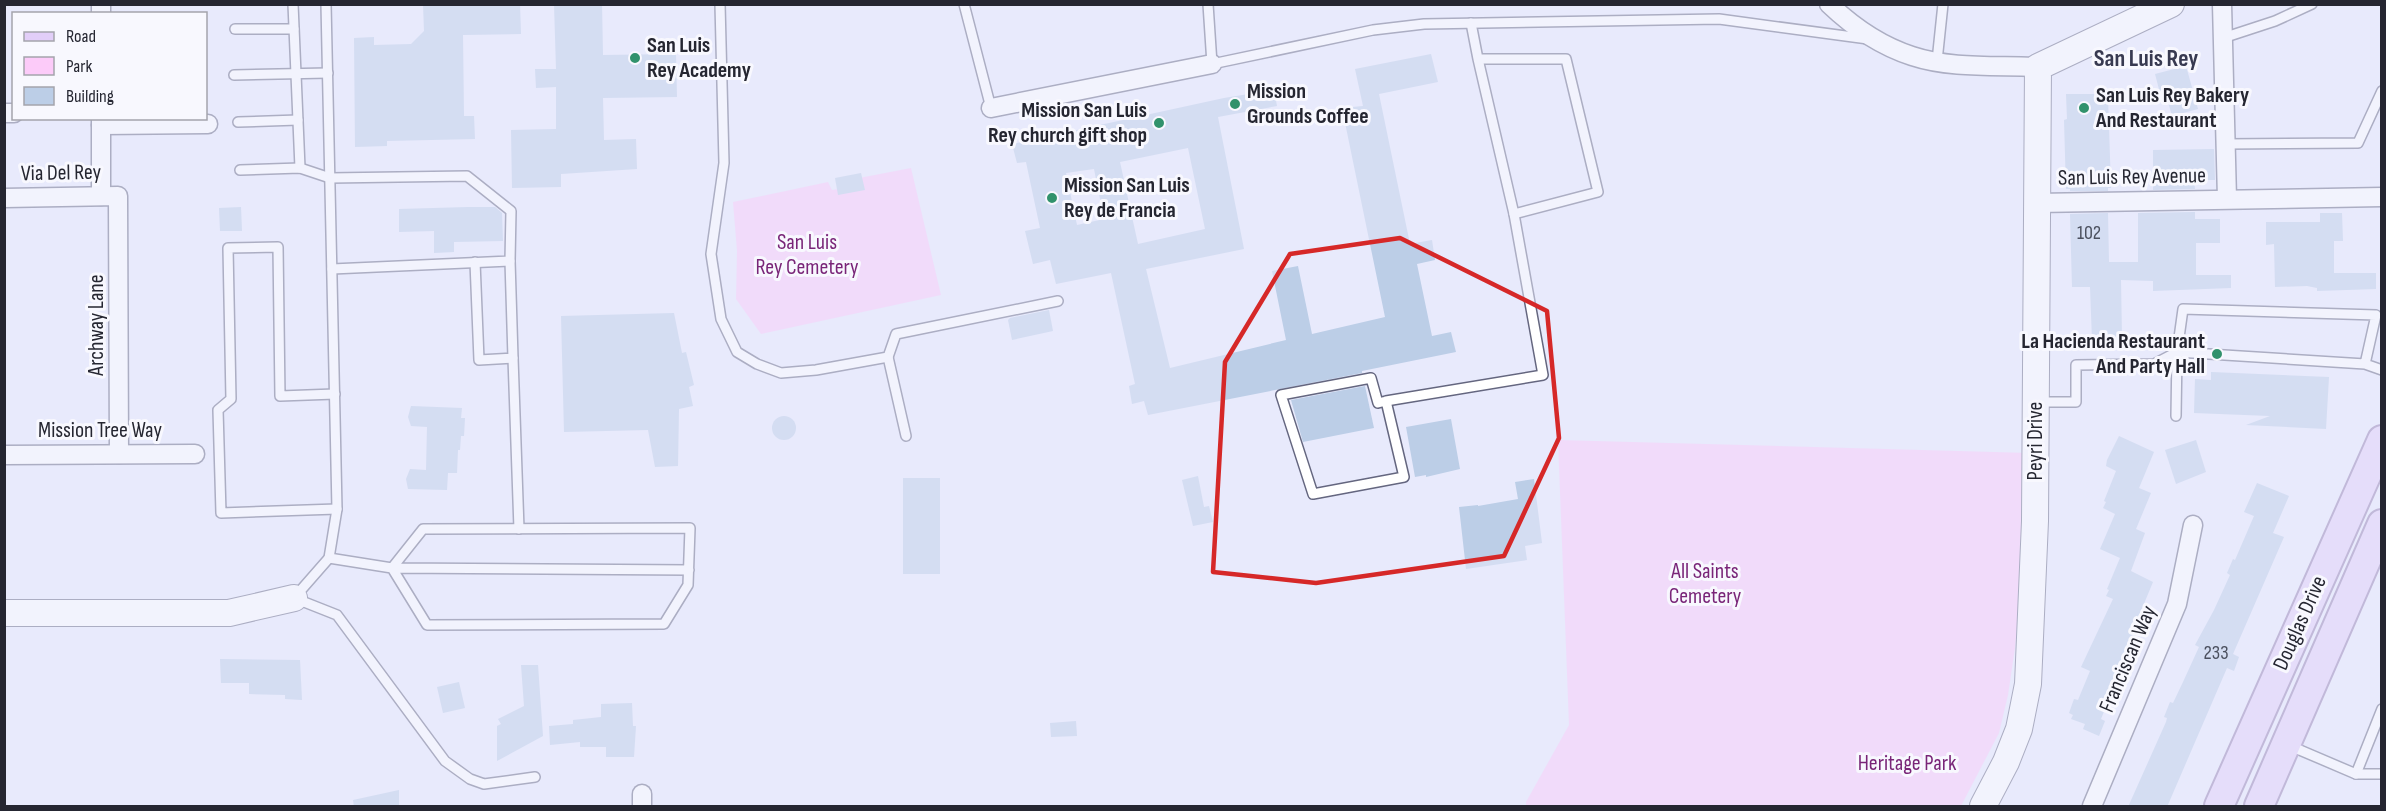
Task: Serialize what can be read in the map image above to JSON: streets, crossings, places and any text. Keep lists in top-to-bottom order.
{
  "streets": {
    "main road": ["Douglas Drive"],
    "street": [
      "Via Del Rey",
      "San Luis Rey Avenue",
      "Archway Lane",
      "Mission Tree Way",
      "Peyri Drive",
      "Franciscan Way"
    ]
  },
  "crossings": [
    ["Via Del Rey", "Archway Lane"],
    ["San Luis Rey Avenue", "Peyri Drive"],
    ["Archway Lane", "Mission Tree Way"]
  ],
  "districts": ["San Luis Rey"],
  "parks": ["San Luis Rey Cemetery", "All Saints Cemetery", "Heritage Park"],
  "places": [
    "San Luis Rey Academy",
    "Mission Grounds Coffee",
    "San Luis Rey Bakery And Restaurant",
    "Mission San Luis Rey church gift shop",
    "Mission San Luis Rey de Francia",
    "La Hacienda Restaurant And Party Hall"
  ],
  "house_numbers": ["102", "233"],
  "legend": ["Road", "Park", "Building"]
}
